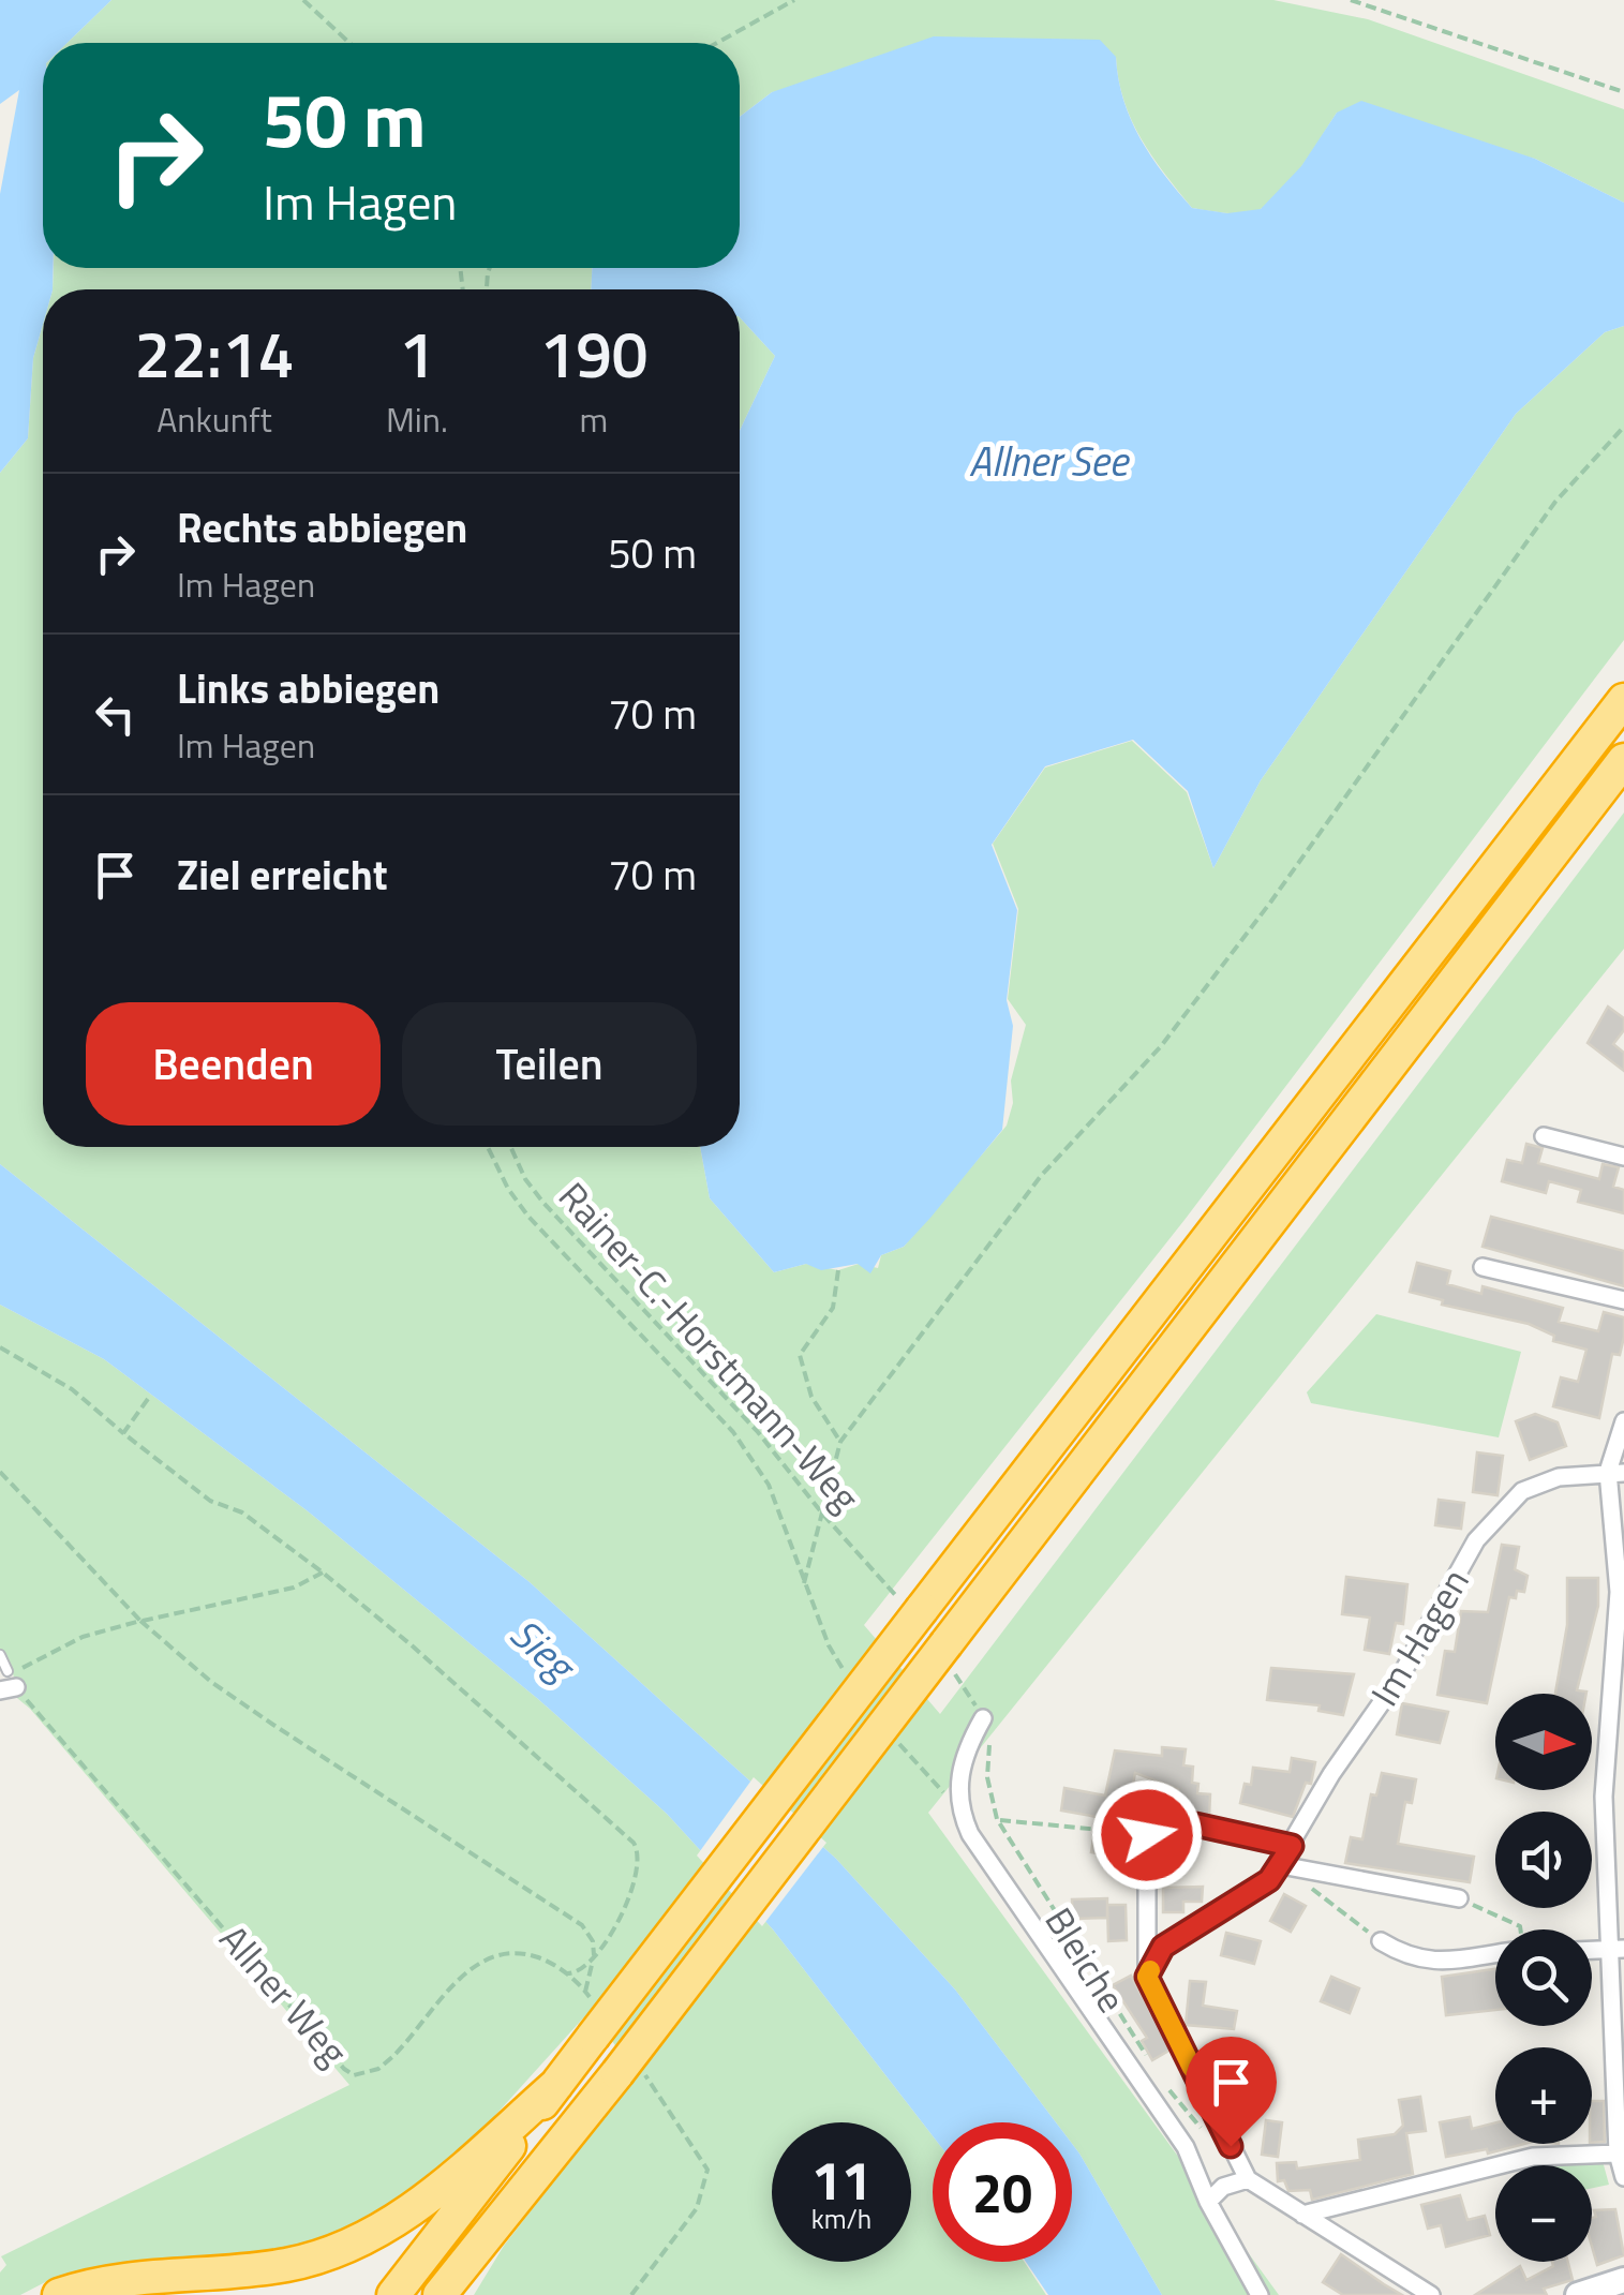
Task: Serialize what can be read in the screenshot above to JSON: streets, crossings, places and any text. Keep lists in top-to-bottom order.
{
  "streets": {
    "street": ["Im Hagen"],
    "path": ["Rainer-C.-Horstmann-Weg", "Bleiche", "Allner Weg"]
  },
  "water": ["Allner See", "Sieg"],
  "north": "right",
  "page": {
    "turn": ["50 m", "Im Hagen"],
    "eta": [
      "22:14",
      "Ankunft",
      "1",
      "Min.",
      "190",
      "m"
    ],
    "list": [
      {
        "name": "Rechts abbiegen",
        "note": "Im Hagen",
        "value": "50 m"
      },
      {
        "name": "Links abbiegen",
        "note": "Im Hagen",
        "value": "70 m"
      },
      {
        "name": "Ziel erreicht",
        "value": "70 m"
      }
    ],
    "buttons": ["Beenden", "Teilen"],
    "map_buttons": ["+", "−"],
    "speed": "11 km/h",
    "limit": "20"
  }
}
